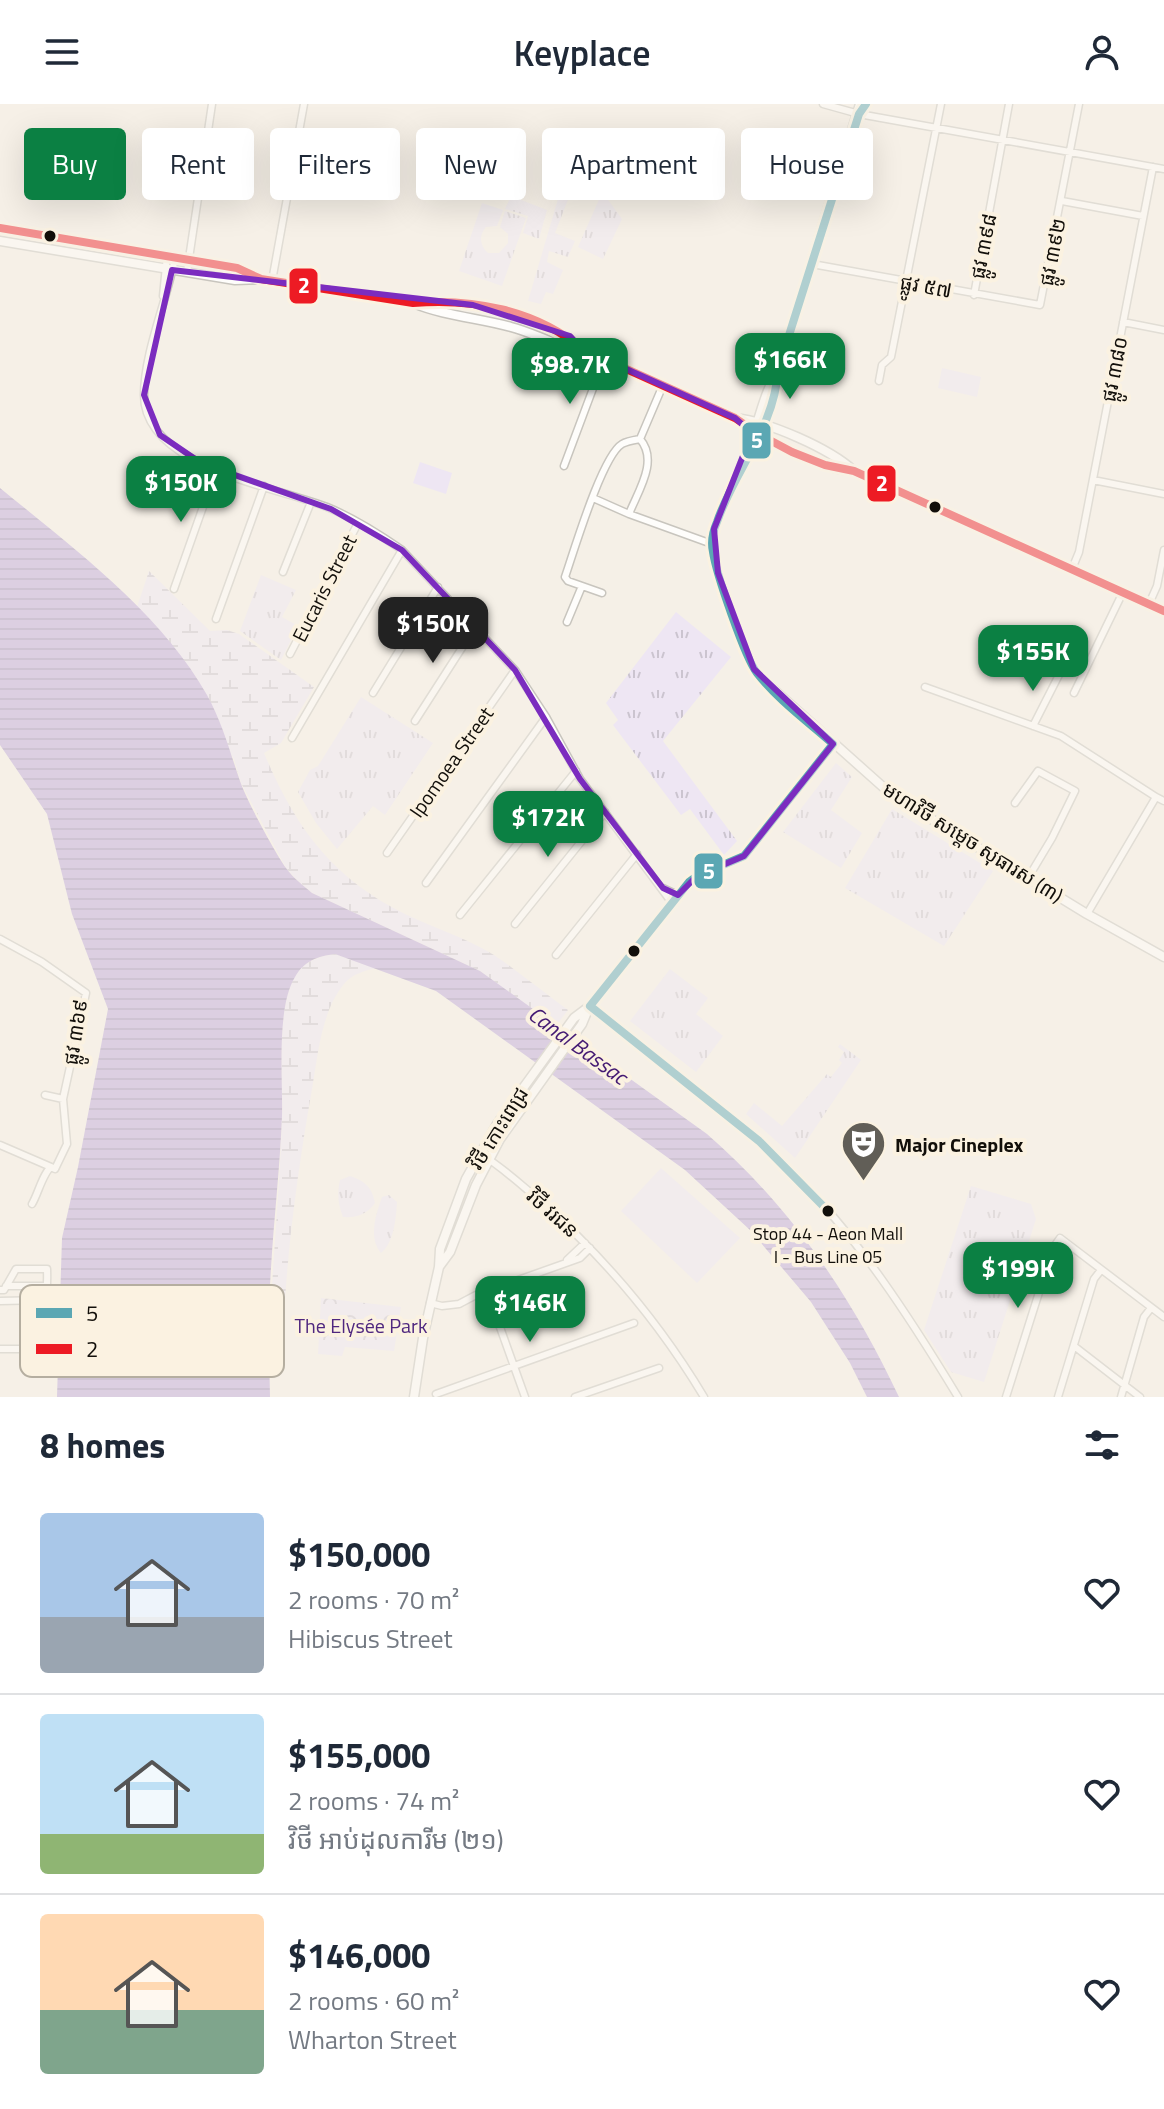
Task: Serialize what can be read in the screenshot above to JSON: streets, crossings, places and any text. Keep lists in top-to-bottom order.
{
  "streets": {
    "main road": ["មហាវិថី សម្តេច សុធារស (៣)", "វិថី កោះពេជ្រ"],
    "street": [
      "ផ្លូវ ៣៩៨",
      "ផ្លូវ ៣៩២",
      "ផ្លូវ ៥៧",
      "ផ្លូវ ៣៨០",
      "Eucaris Street",
      "Ipomoea Street",
      "ផ្លូវ ៣៦៩",
      "វិថី វរជន"
    ]
  },
  "crossings": [
    ["ផ្លូវ ៣៩៨", "ផ្លូវ ៥៧"],
    ["ផ្លូវ ៣៩២", "ផ្លូវ ៥៧"],
    ["មហាវិថី សម្តេច សុធារស (៣)", "វិថី កោះពេជ្រ"],
    ["វិថី កោះពេជ្រ", "វិថី វរជន"]
  ],
  "water": ["Canal Bassac"],
  "parks": ["The Elysée Park"],
  "places": {
    "theatre": ["Major Cineplex"],
    "other": ["Stop 44 - Aeon Mall I - Bus Line 05"]
  },
  "lines": ["transit line 5", "transit line 2"],
  "legend": ["5", "2"],
  "page": {
    "header": "Keyplace",
    "chip": [
      "Buy",
      "Rent",
      "Filters",
      "New",
      "Apartment",
      "House"
    ],
    "price": [
      "$166K",
      "$98.7K",
      "$150K",
      "$150K",
      "$155K",
      "$172K",
      "$199K",
      "$146K"
    ],
    "heading": "8 homes",
    "list": [
      {
        "name": "$150,000",
        "note": "2 rooms · 70 m² · Hibiscus Street"
      },
      {
        "name": "$155,000",
        "note": "2 rooms · 74 m² · វិថី អាប់ដុលការីម (២១)"
      },
      {
        "name": "$146,000",
        "note": "2 rooms · 60 m² · Wharton Street"
      }
    ]
  }
}
